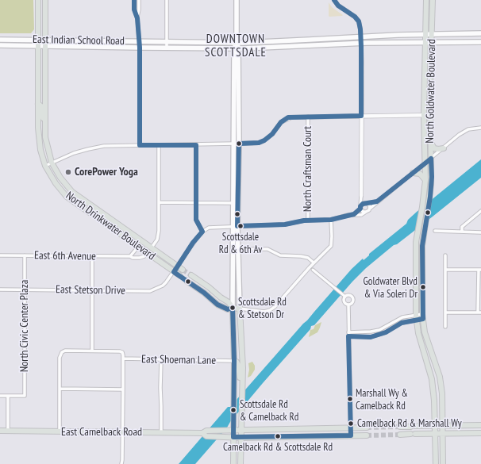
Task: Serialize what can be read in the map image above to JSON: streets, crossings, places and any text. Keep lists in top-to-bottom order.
{
  "streets": {
    "main road": [
      "East Indian School Road",
      "North Goldwater Boulevard",
      "North Drinkwater Boulevard",
      "East Camelback Road"
    ],
    "street": [
      "North Craftsman Court",
      "East 6th Avenue",
      "East Stetson Drive",
      "North Civic Center Plaza",
      "East Shoeman Lane"
    ]
  },
  "crossings": [
    ["East Indian School Road", "North Goldwater Boulevard"],
    ["East Indian School Road", "North Drinkwater Boulevard"],
    ["North Drinkwater Boulevard", "East 6th Avenue"],
    ["North Drinkwater Boulevard", "East Stetson Drive"],
    ["East 6th Avenue", "North Civic Center Plaza"],
    ["East Stetson Drive", "North Civic Center Plaza"]
  ],
  "districts": ["DOWNTOWN SCOTTSDALE"],
  "places": [
    "CorePower Yoga",
    "Scottsdale Rd & 6th Av",
    "Goldwater Blvd & Via Soleri Dr",
    "Scottsdale Rd & Stetson Dr",
    "Marshall Wy & Camelback Rd",
    "Scottsdale Rd & Camelback Rd",
    "Camelback Rd & Marshall Wy",
    "Camelback Rd & Scottsdale Rd"
  ]
}
